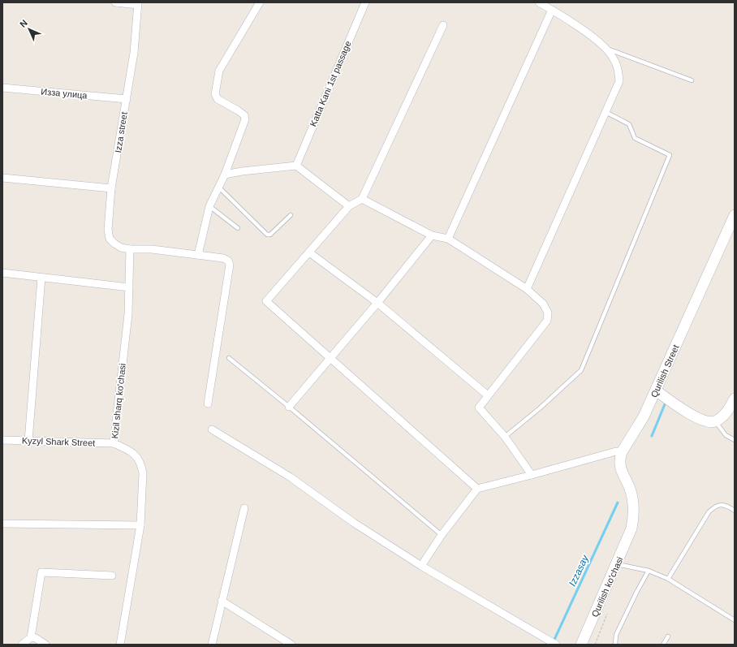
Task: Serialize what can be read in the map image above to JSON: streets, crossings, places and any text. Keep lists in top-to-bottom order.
{
  "streets": {
    "street": [
      "Katta Kani 1st passage",
      "Изза улица",
      "Izza street",
      "Qurilish Street",
      "Kizil sharq ko'chasi",
      "Kyzyl Shark Street",
      "Qurilish ko'chasi"
    ]
  },
  "crossings": [
    ["Изза улица", "Izza street"],
    ["Izza street", "Kizil sharq ko'chasi"],
    ["Qurilish Street", "Qurilish ko'chasi"],
    ["Kizil sharq ko'chasi", "Kyzyl Shark Street"]
  ],
  "water": ["Izzasay"],
  "north": "top left"
}
